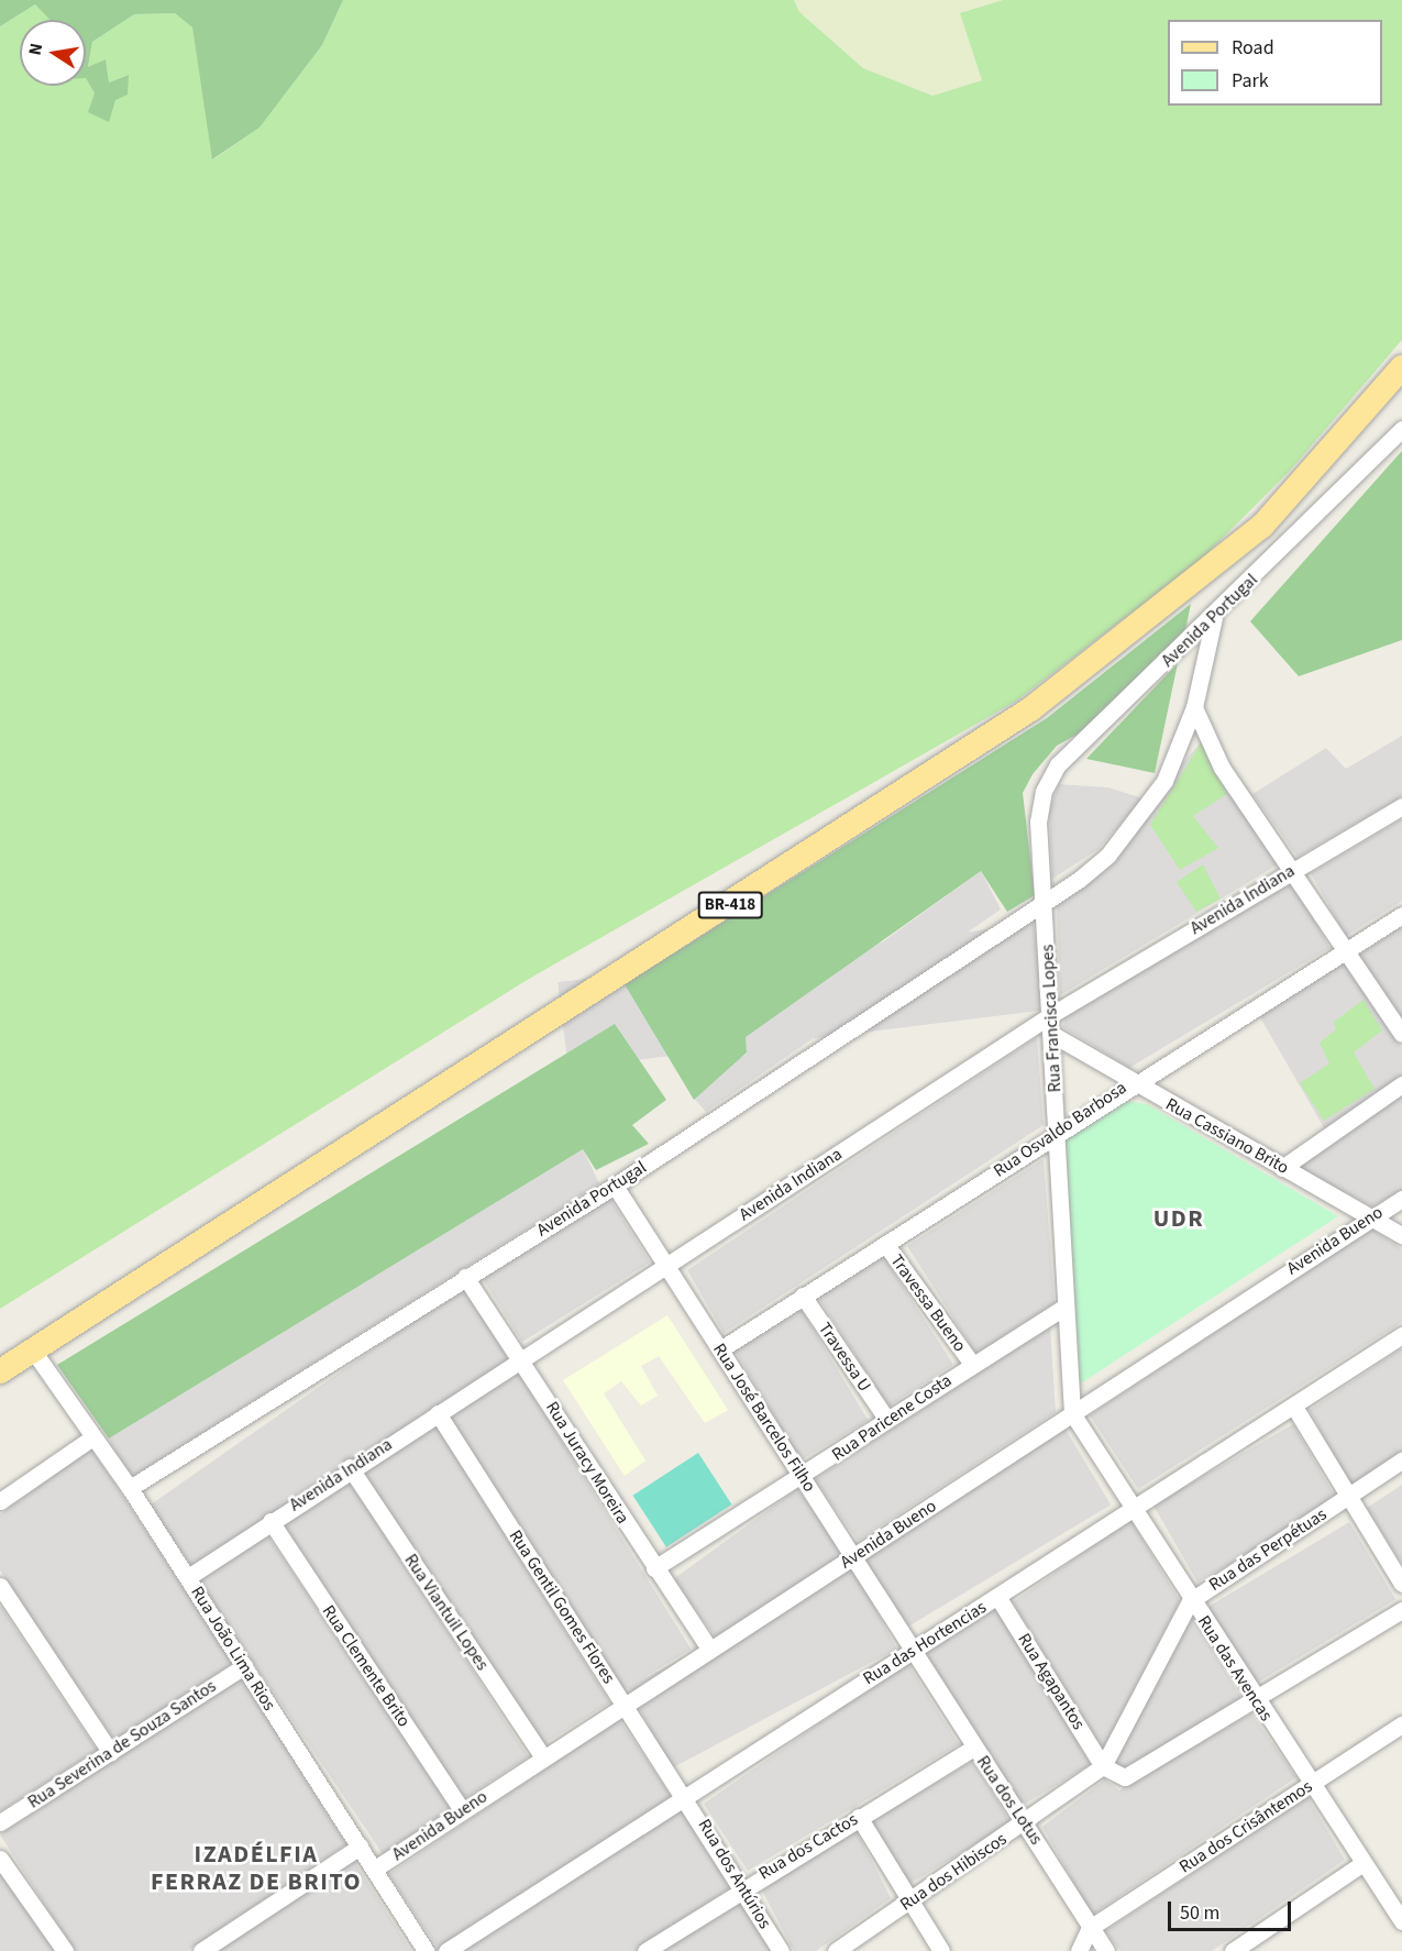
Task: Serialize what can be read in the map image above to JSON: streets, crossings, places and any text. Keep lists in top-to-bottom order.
{
  "streets": {
    "main road": ["BR-418"],
    "street": [
      "Avenida Portugal",
      "Avenida Indiana",
      "Rua Francisca Lopes",
      "Rua Osvaldo Barbosa",
      "Rua Cassiano Brito",
      "Avenida Bueno",
      "Travessa Bueno",
      "Travessa U",
      "Rua José Barcelos Filho",
      "Rua Paricene Costa",
      "Rua Juracy Moreira",
      "Rua das Perpétuas",
      "Rua Gentil Gomes Flores",
      "Rua Viantuil Lopes",
      "Rua das Hortencias",
      "Rua João Lima Rios",
      "Rua Clemente Brito",
      "Rua das Avencas",
      "Rua Agapantos",
      "Rua Severina de Souza Santos",
      "Rua dos Lotus",
      "Rua dos Crisântemos",
      "Rua dos Cactos",
      "Rua dos Hibiscos",
      "Rua dos Antúrios"
    ]
  },
  "crossings": [
    ["Avenida Portugal", "Rua Francisca Lopes"],
    ["Avenida Portugal", "Rua José Barcelos Filho"],
    ["Avenida Portugal", "Rua Juracy Moreira"],
    ["Avenida Portugal", "Rua João Lima Rios"],
    ["Avenida Indiana", "Rua Francisca Lopes"],
    ["Avenida Indiana", "Rua José Barcelos Filho"],
    ["Avenida Indiana", "Rua Juracy Moreira"],
    ["Avenida Indiana", "Rua Gentil Gomes Flores"],
    ["Avenida Indiana", "Rua Viantuil Lopes"],
    ["Avenida Indiana", "Rua João Lima Rios"],
    ["Avenida Indiana", "Rua Clemente Brito"],
    ["BR-418", "Rua João Lima Rios"],
    ["Rua Francisca Lopes", "Rua Osvaldo Barbosa"],
    ["Rua Francisca Lopes", "Rua Cassiano Brito"],
    ["Rua Francisca Lopes", "Avenida Bueno"],
    ["Rua Francisca Lopes", "Rua Paricene Costa"],
    ["Rua Francisca Lopes", "Rua das Avencas"],
    ["Rua Osvaldo Barbosa", "Rua Cassiano Brito"],
    ["Rua Osvaldo Barbosa", "Travessa Bueno"],
    ["Rua Osvaldo Barbosa", "Travessa U"],
    ["Rua Osvaldo Barbosa", "Rua José Barcelos Filho"],
    ["Rua Cassiano Brito", "Avenida Bueno"],
    ["Avenida Bueno", "Rua José Barcelos Filho"],
    ["Avenida Bueno", "Rua Juracy Moreira"],
    ["Avenida Bueno", "Rua Gentil Gomes Flores"],
    ["Avenida Bueno", "Rua Viantuil Lopes"],
    ["Avenida Bueno", "Rua João Lima Rios"],
    ["Avenida Bueno", "Rua Clemente Brito"],
    ["Avenida Bueno", "Rua das Avencas"],
    ["Travessa Bueno", "Rua Paricene Costa"],
    ["Travessa U", "Rua Paricene Costa"],
    ["Rua José Barcelos Filho", "Rua Paricene Costa"],
    ["Rua José Barcelos Filho", "Rua das Hortencias"],
    ["Rua José Barcelos Filho", "Rua dos Lotus"],
    ["Rua Paricene Costa", "Rua Juracy Moreira"],
    ["Rua das Perpétuas", "Rua das Avencas"],
    ["Rua das Perpétuas", "Rua Agapantos"],
    ["Rua das Perpétuas", "Rua dos Hibiscos"],
    ["Rua Gentil Gomes Flores", "Rua das Hortencias"],
    ["Rua Gentil Gomes Flores", "Rua dos Antúrios"],
    ["Rua das Hortencias", "Rua das Avencas"],
    ["Rua das Hortencias", "Rua Agapantos"],
    ["Rua das Hortencias", "Rua dos Lotus"],
    ["Rua das Hortencias", "Rua dos Antúrios"],
    ["Rua João Lima Rios", "Rua Severina de Souza Santos"],
    ["Rua das Avencas", "Rua dos Crisântemos"],
    ["Rua Agapantos", "Rua dos Hibiscos"],
    ["Rua dos Lotus", "Rua dos Crisântemos"],
    ["Rua dos Lotus", "Rua dos Cactos"],
    ["Rua dos Lotus", "Rua dos Hibiscos"],
    ["Rua dos Cactos", "Rua dos Antúrios"]
  ],
  "districts": ["UDR", "IZADÉLFIA FERRAZ DE BRITO"],
  "legend": ["Road", "Park"],
  "scale_bar": "50 m",
  "north": "left"
}
